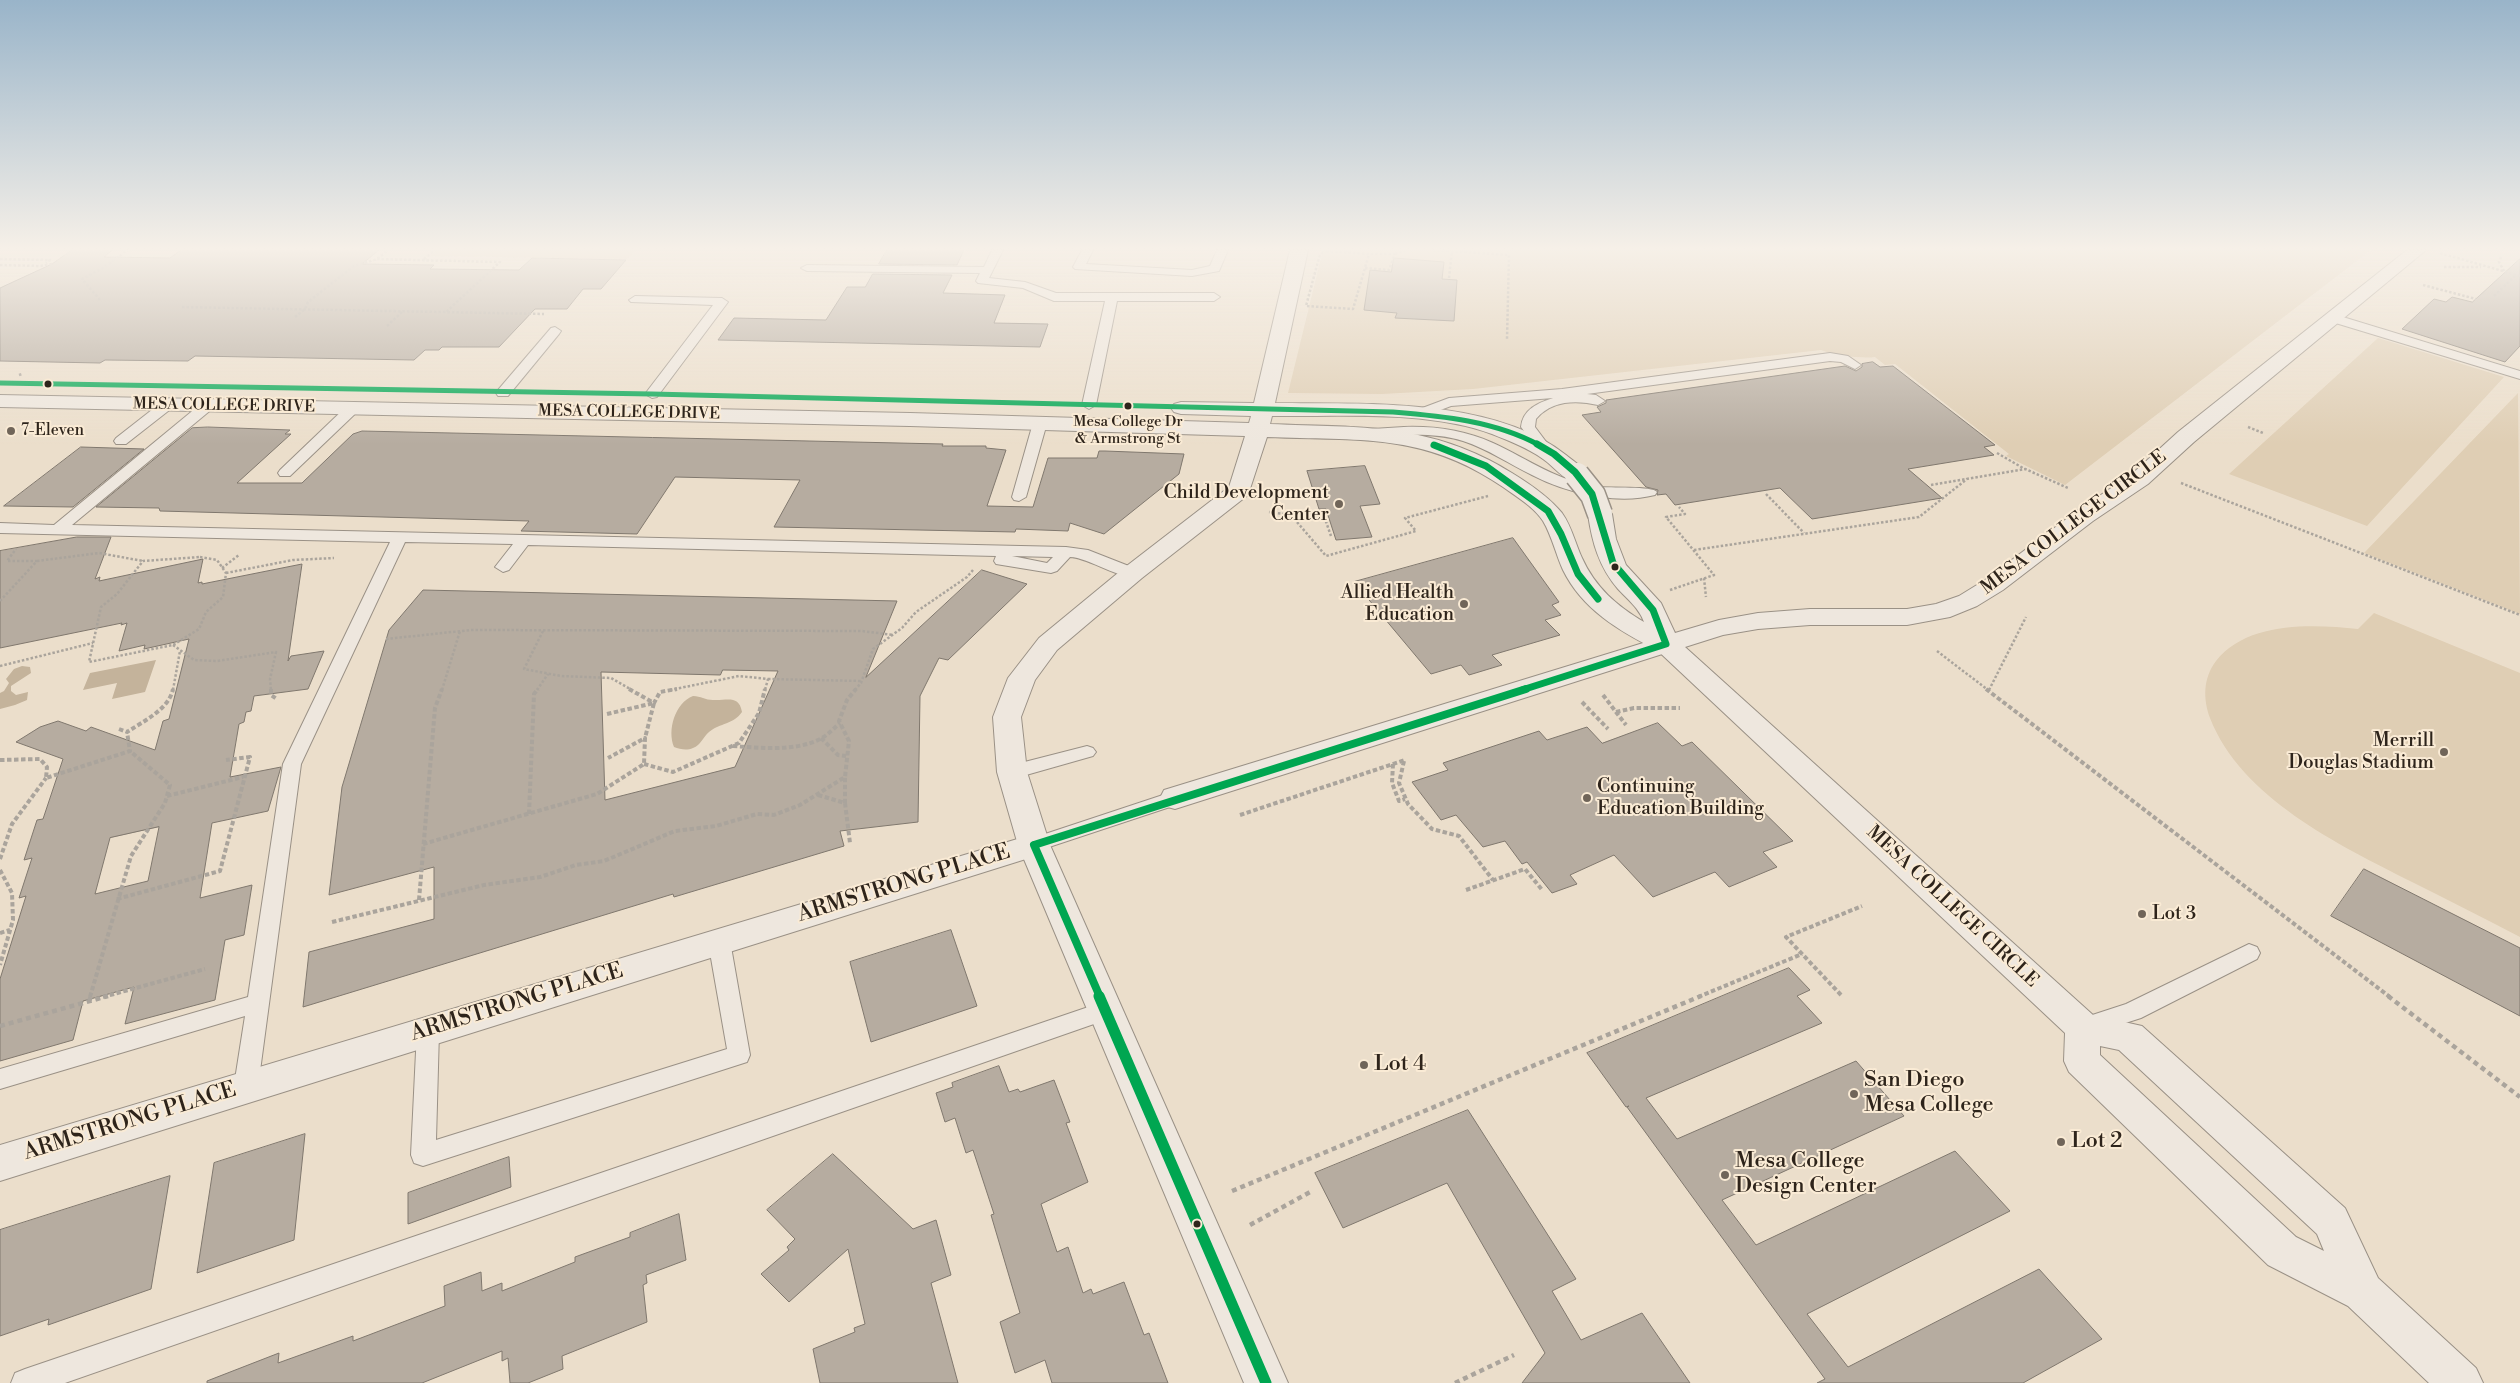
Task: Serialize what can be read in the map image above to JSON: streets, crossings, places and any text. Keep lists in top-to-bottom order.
{
  "streets": {
    "street": ["MESA COLLEGE DRIVE", "MESA COLLEGE CIRCLE", "ARMSTRONG PLACE"]
  },
  "crossings": [
    ["MESA COLLEGE DRIVE", "MESA COLLEGE CIRCLE"]
  ],
  "places": [
    "Mesa College Dr & Armstrong St",
    "7-Eleven",
    "Child Development Center",
    "Allied Health Education",
    "Merrill Douglas Stadium",
    "Continuing Education Building",
    "Lot 3",
    "Lot 4",
    "San Diego Mesa College",
    "Lot 2",
    "Mesa College Design Center"
  ]
}
